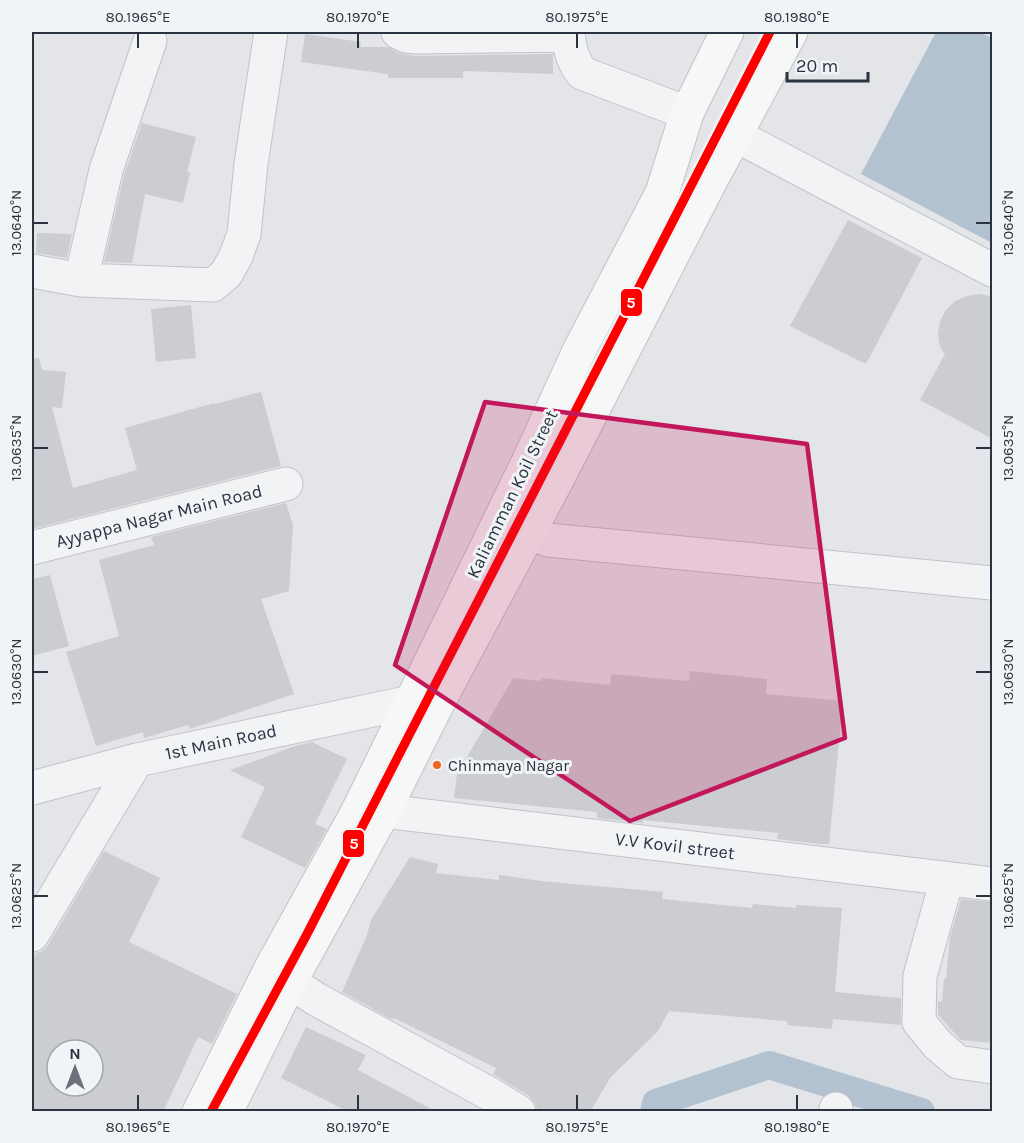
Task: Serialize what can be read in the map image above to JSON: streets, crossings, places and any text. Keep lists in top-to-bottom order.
{
  "streets": {
    "main road": ["Kaliamman Koil Street"],
    "street": ["Ayyappa Nagar Main Road", "1st Main Road", "V.V Kovil street"]
  },
  "crossings": [
    ["Kaliamman Koil Street", "1st Main Road"],
    ["Kaliamman Koil Street", "V.V Kovil street"]
  ],
  "places": ["Chinmaya Nagar"],
  "lines": ["transit line 5"],
  "scale_bar": "20 m",
  "north": "top",
  "coordinates": [
    "80.1965°E",
    "80.1970°E",
    "80.1975°E",
    "80.1980°E",
    "13.0640°N",
    "13.0635°N",
    "13.0630°N",
    "13.0625°N"
  ]
}
